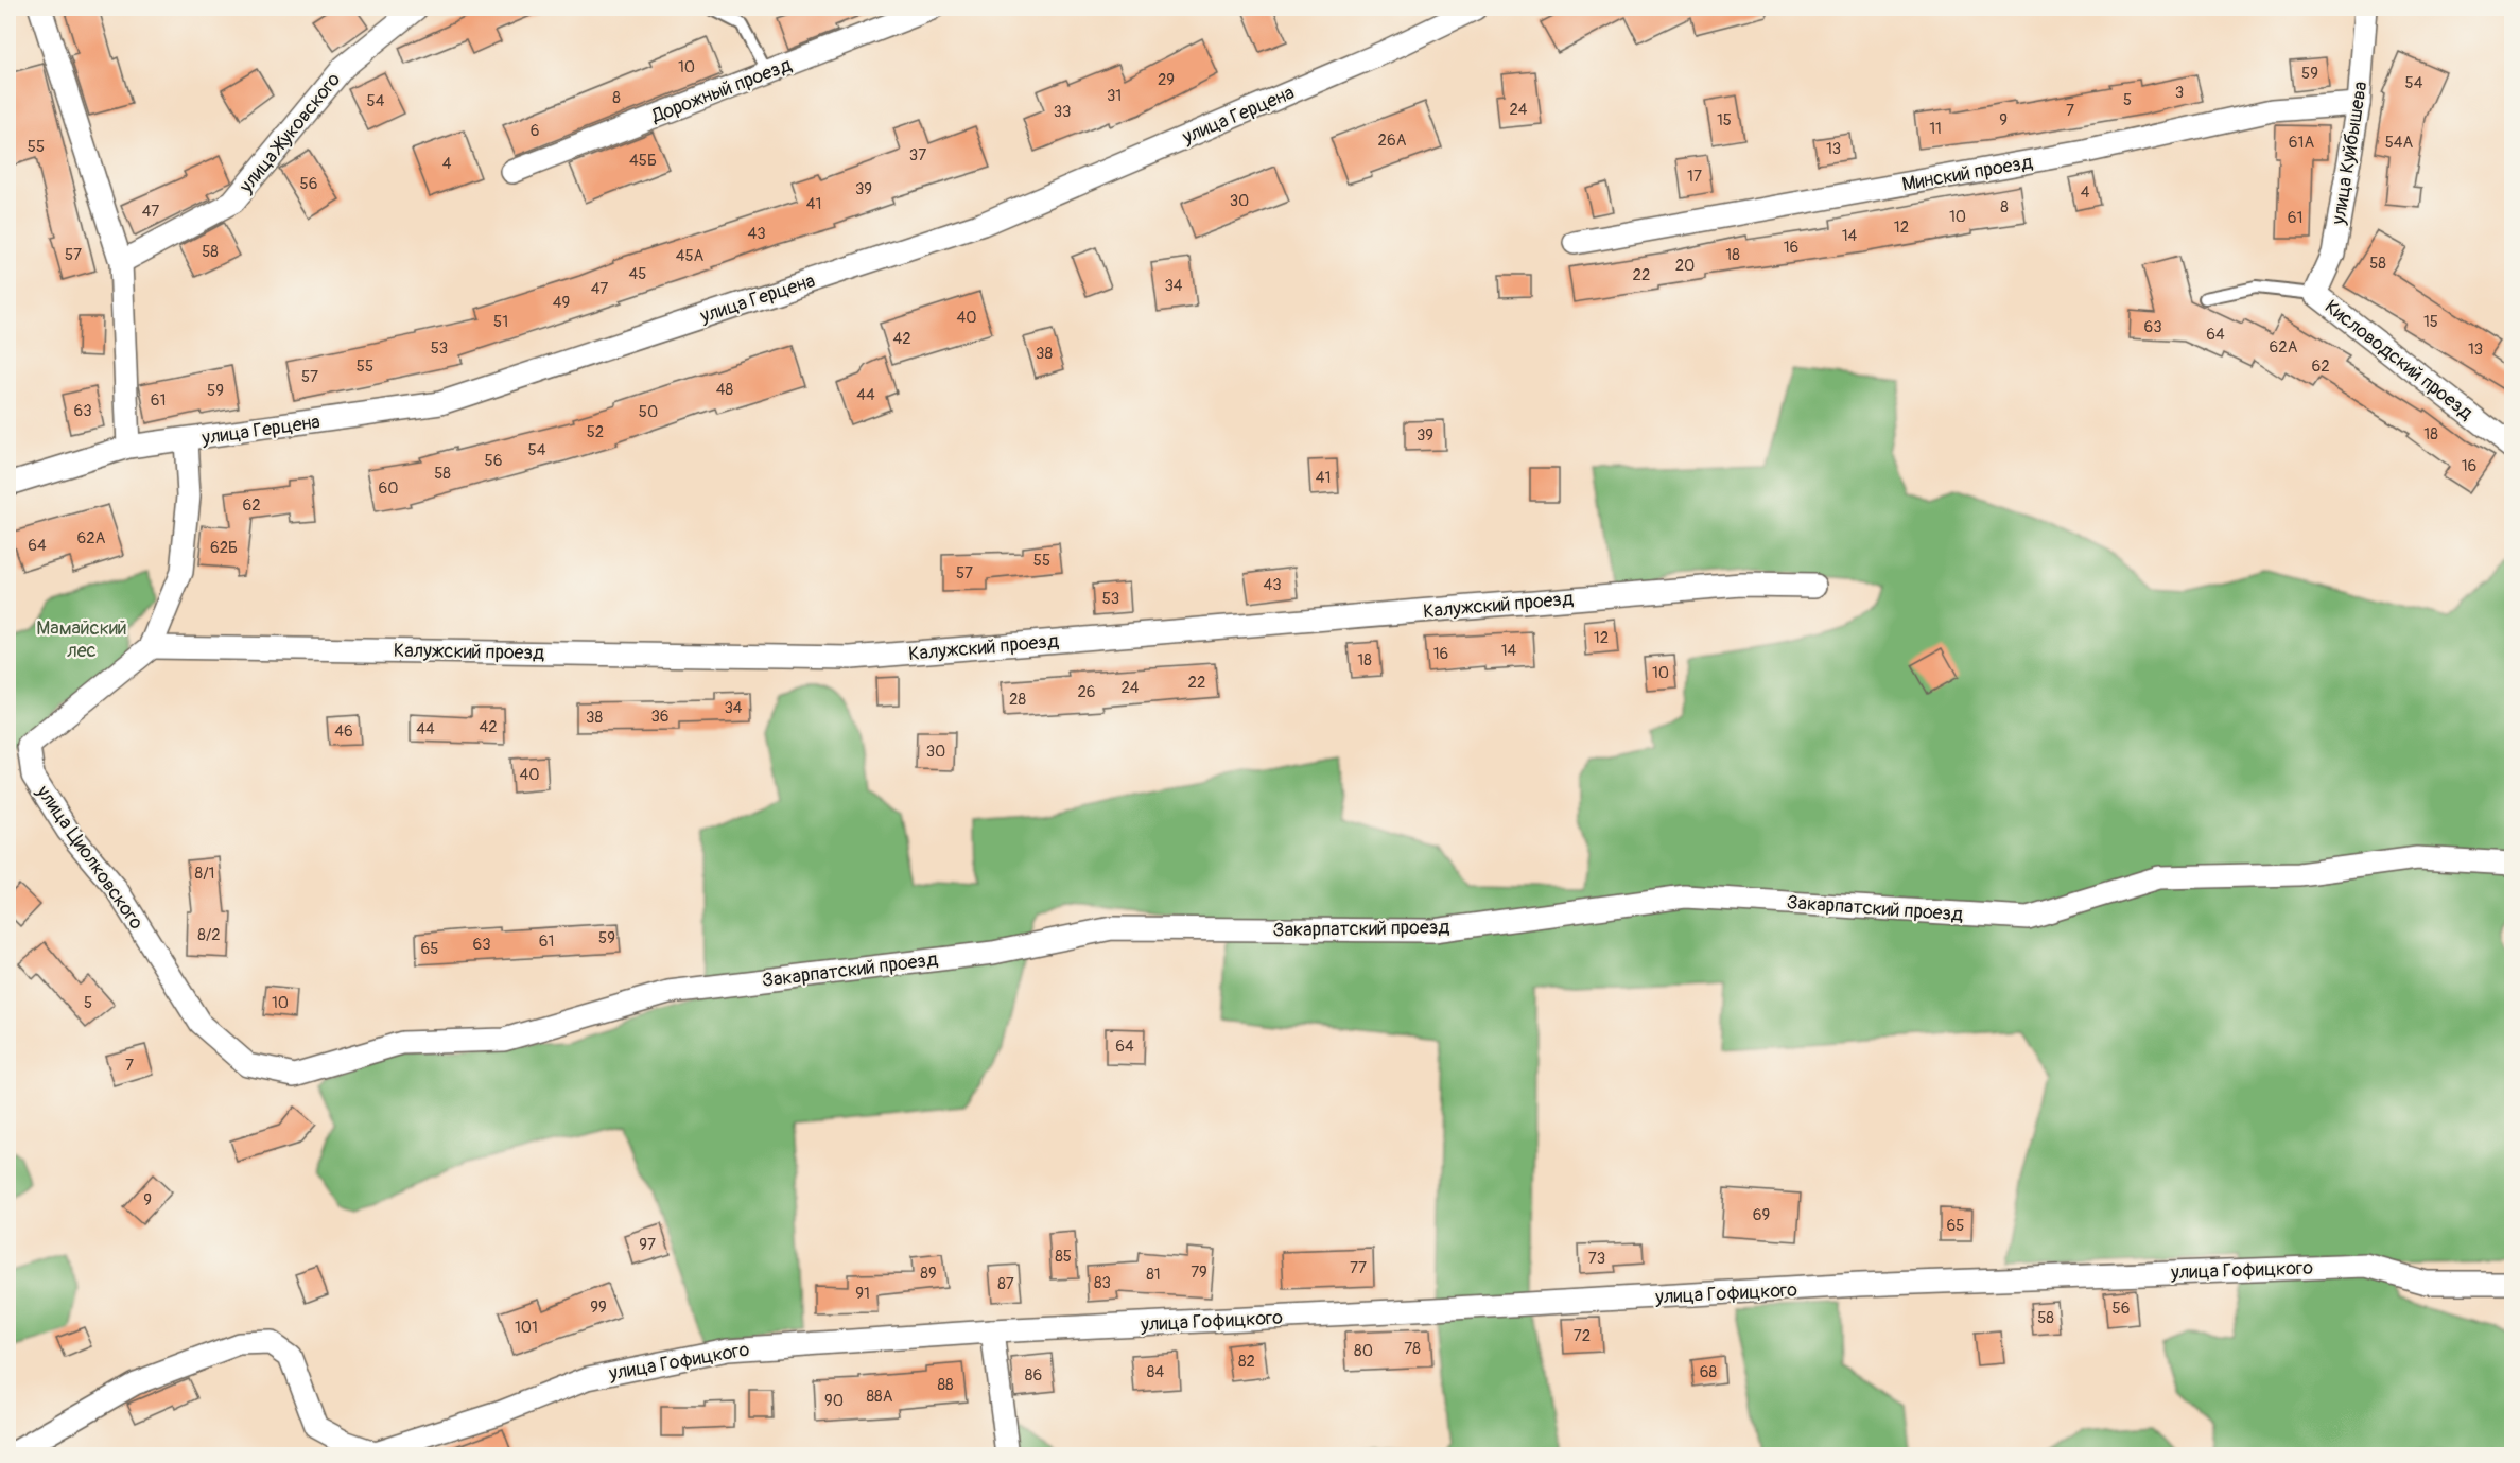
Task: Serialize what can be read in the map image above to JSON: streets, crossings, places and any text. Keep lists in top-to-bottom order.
{
  "streets": {
    "street": [
      "Дорожный проезд",
      "улица Герцена",
      "улица Жуковского",
      "улица Куйбышева",
      "Минский проезд",
      "Кисловодский проезд",
      "Калужский проезд",
      "улица Циолковского",
      "Закарпатский проезд",
      "улица Гофицкого"
    ]
  },
  "crossings": [
    ["улица Герцена", "улица Циолковского"],
    ["улица Куйбышева", "Минский проезд"],
    ["улица Куйбышева", "Кисловодский проезд"],
    ["Калужский проезд", "улица Циолковского"],
    ["улица Циолковского", "Закарпатский проезд"]
  ],
  "parks": ["Мамайский лес"],
  "house_numbers": [
    "10",
    "59",
    "29",
    "54",
    "3",
    "31",
    "8",
    "5",
    "54",
    "24",
    "7",
    "33",
    "15",
    "9",
    "11",
    "6",
    "26А",
    "61А",
    "54А",
    "55",
    "13",
    "37",
    "45Б",
    "4",
    "17",
    "56",
    "39",
    "4",
    "30",
    "41",
    "8",
    "47",
    "10",
    "61",
    "12",
    "43",
    "14",
    "16",
    "58",
    "57",
    "18",
    "45А",
    "58",
    "20",
    "45",
    "22",
    "34",
    "47",
    "49",
    "40",
    "51",
    "15",
    "63",
    "64",
    "42",
    "62А",
    "53",
    "13",
    "38",
    "55",
    "62",
    "57",
    "48",
    "59",
    "44",
    "61",
    "63",
    "50",
    "52",
    "18",
    "39",
    "54",
    "56",
    "16",
    "58",
    "41",
    "60",
    "62",
    "62А",
    "64",
    "62Б",
    "55",
    "57",
    "43",
    "53",
    "12",
    "14",
    "16",
    "18",
    "10",
    "22",
    "24",
    "26",
    "28",
    "34",
    "36",
    "38",
    "42",
    "44",
    "46",
    "30",
    "40",
    "8/1",
    "8/2",
    "59",
    "61",
    "63",
    "65",
    "5",
    "10",
    "64",
    "7",
    "9",
    "69",
    "65",
    "97",
    "85",
    "73",
    "77",
    "79",
    "89",
    "81",
    "83",
    "87",
    "91",
    "99",
    "56",
    "58",
    "101",
    "72",
    "78",
    "80",
    "82",
    "84",
    "68",
    "86",
    "88",
    "88А",
    "90"
  ]
}
